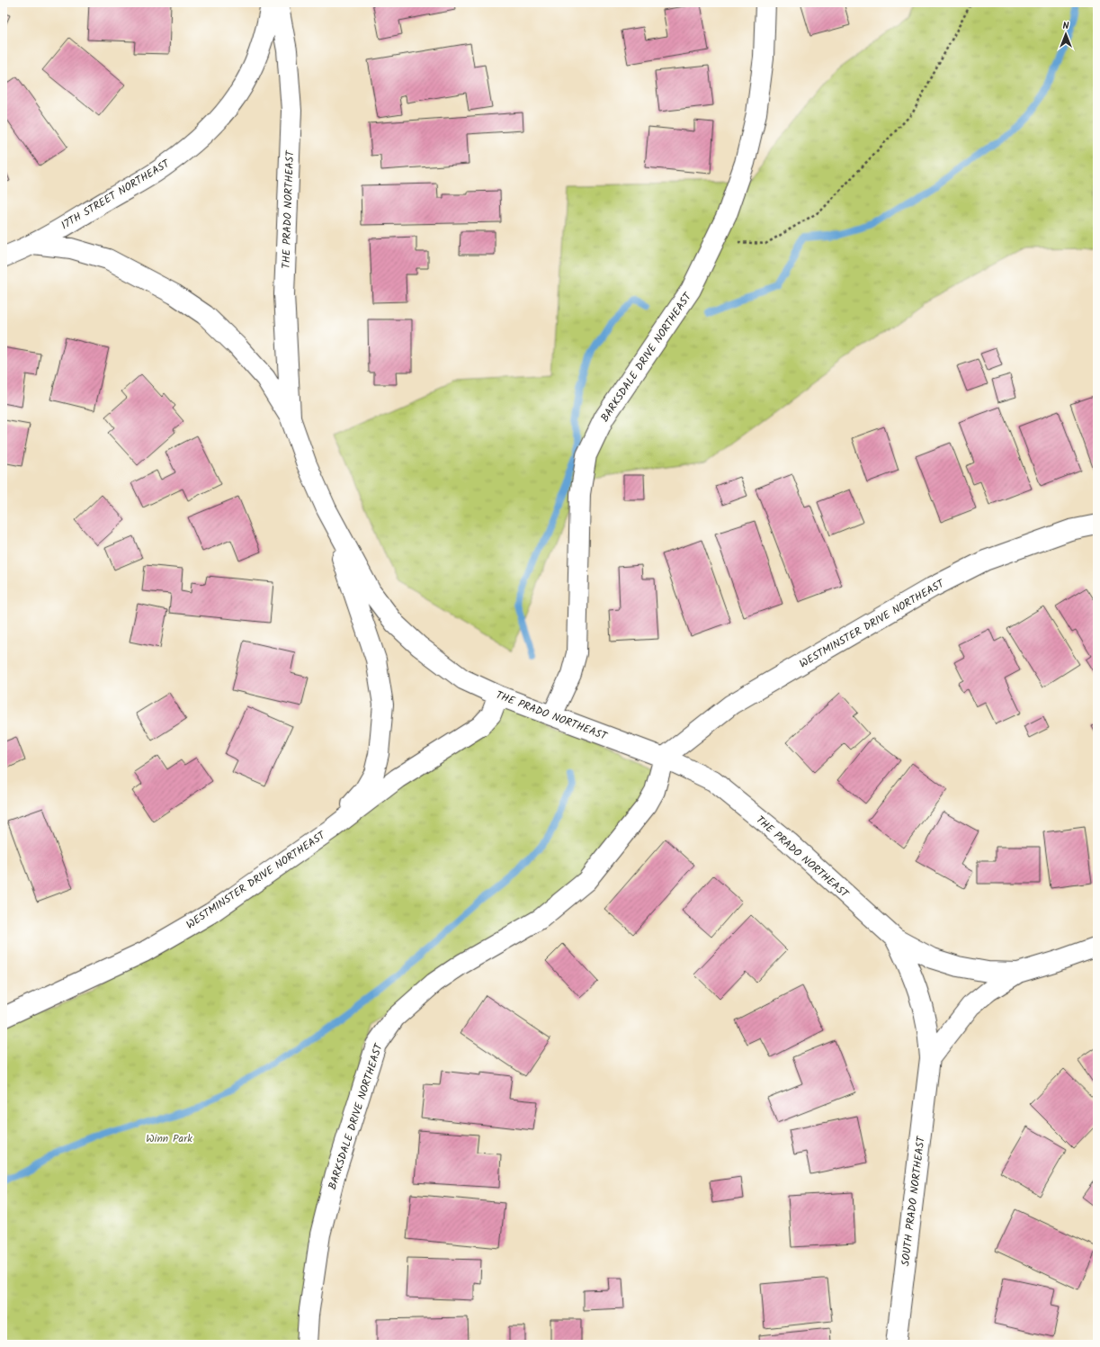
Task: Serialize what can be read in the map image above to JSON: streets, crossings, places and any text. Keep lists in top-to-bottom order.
{
  "streets": {
    "street": [
      "17TH STREET NORTHEAST",
      "THE PRADO NORTHEAST",
      "BARKSDALE DRIVE NORTHEAST",
      "WESTMINSTER DRIVE NORTHEAST",
      "SOUTH PRADO NORTHEAST"
    ]
  },
  "crossings": [
    ["17TH STREET NORTHEAST", "THE PRADO NORTHEAST"],
    ["THE PRADO NORTHEAST", "BARKSDALE DRIVE NORTHEAST"],
    ["THE PRADO NORTHEAST", "WESTMINSTER DRIVE NORTHEAST"],
    ["THE PRADO NORTHEAST", "SOUTH PRADO NORTHEAST"],
    ["BARKSDALE DRIVE NORTHEAST", "WESTMINSTER DRIVE NORTHEAST"]
  ],
  "parks": ["Winn Park"],
  "north": "top"
}
